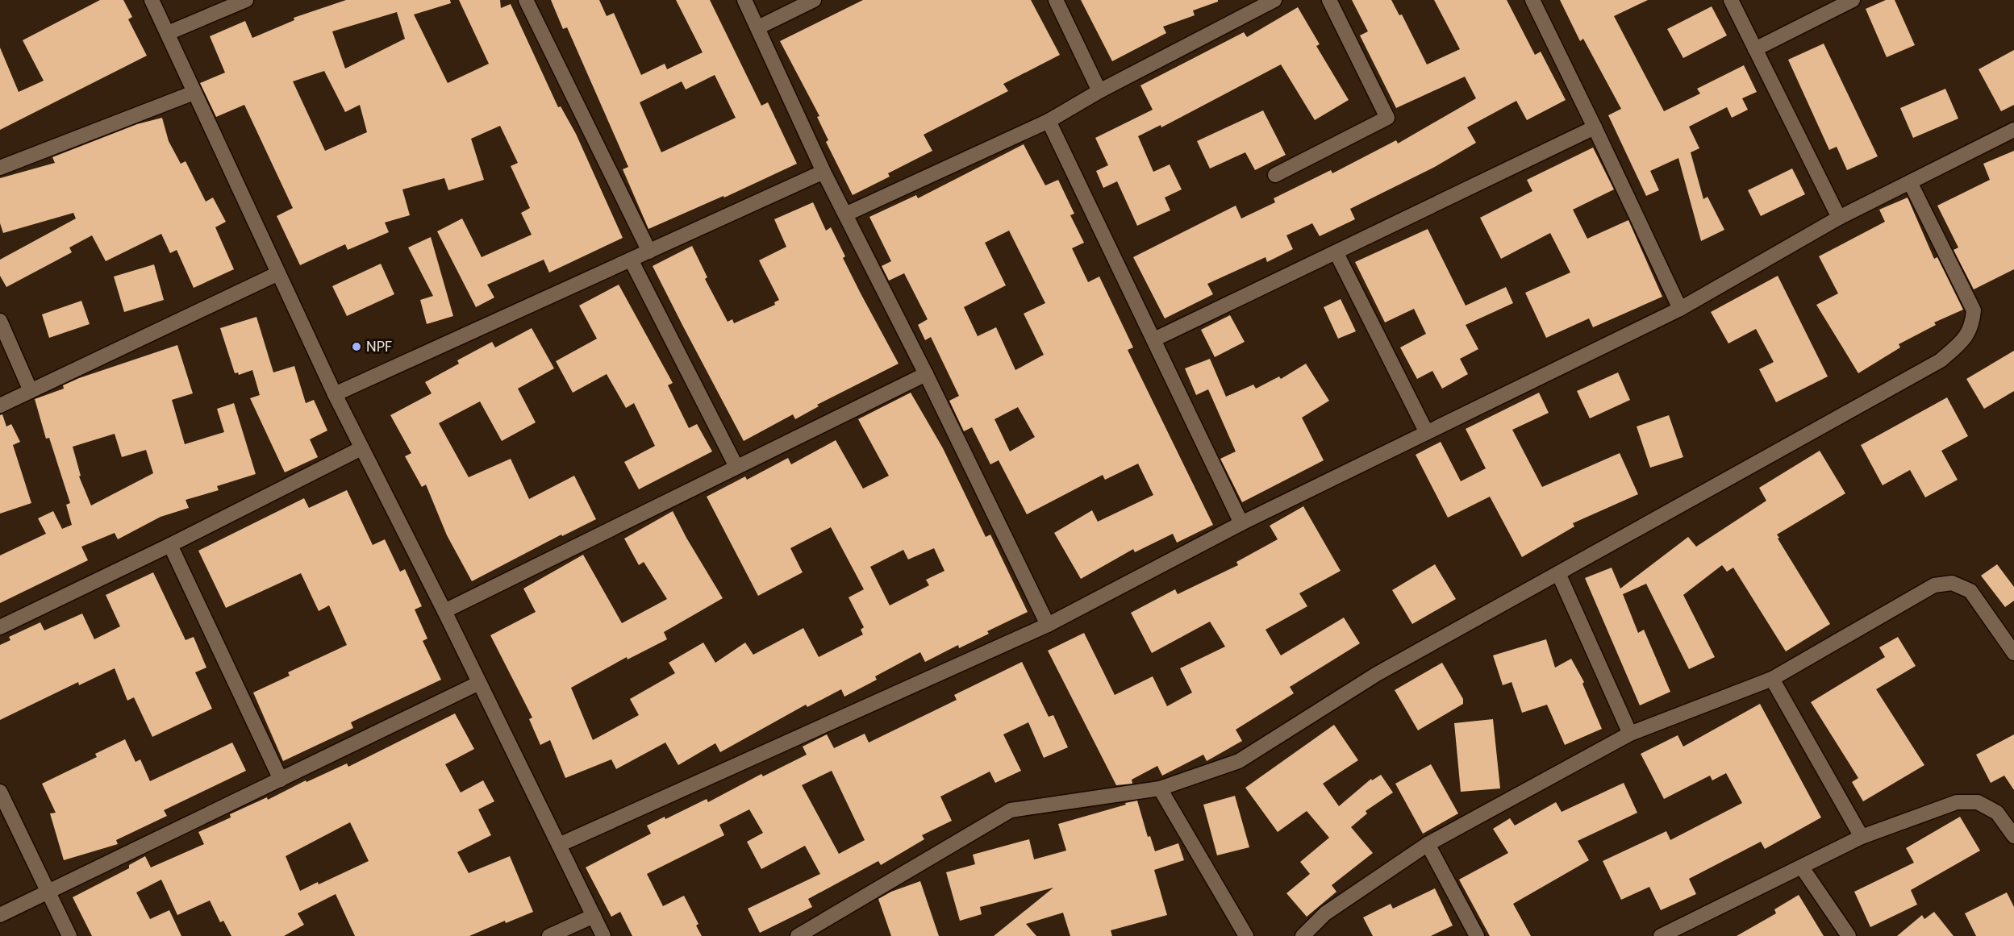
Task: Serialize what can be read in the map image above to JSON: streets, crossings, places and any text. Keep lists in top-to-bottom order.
{
  "places": ["NPF"]
}
